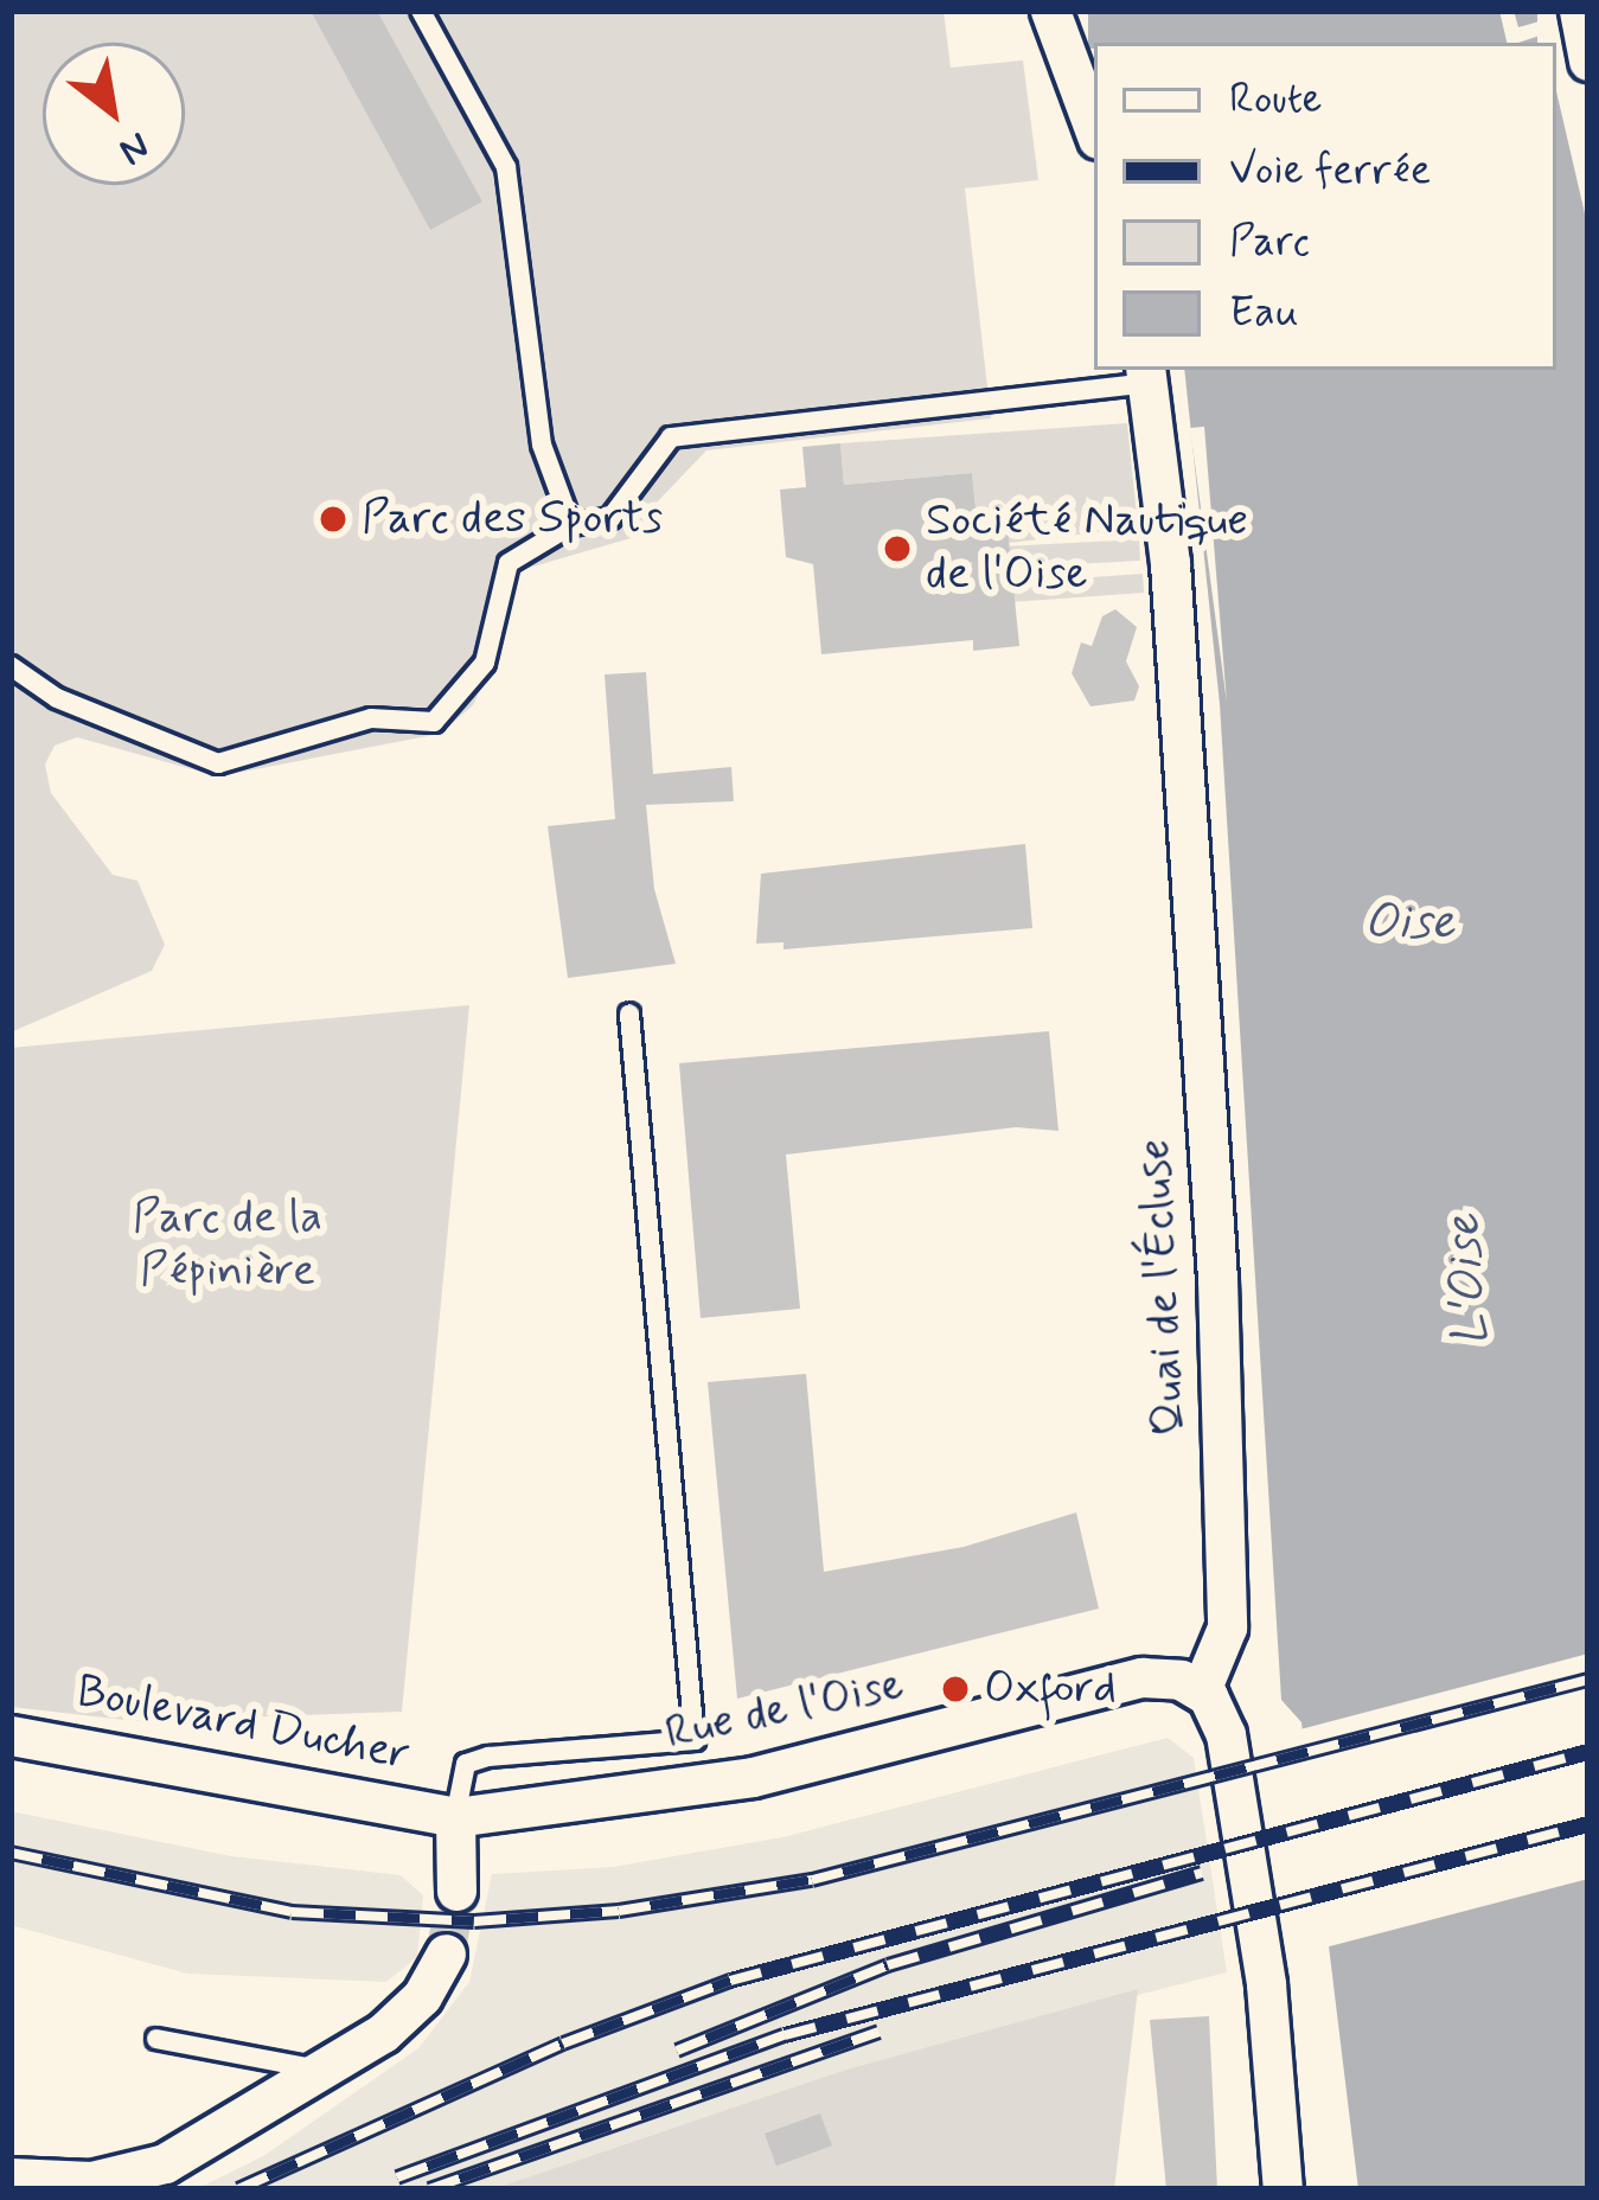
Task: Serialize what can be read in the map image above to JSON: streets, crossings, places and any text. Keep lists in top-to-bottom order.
{
  "streets": {
    "street": ["Quai de l'Écluse", "Rue de l'Oise", "Boulevard Ducher"]
  },
  "crossings": [
    ["Quai de l'Écluse", "Rue de l'Oise"],
    ["Rue de l'Oise", "Boulevard Ducher"]
  ],
  "water": ["Oise", "L'Oise"],
  "parks": ["Parc de la Pépinière"],
  "places": ["Parc des Sports", "Société Nautique de l'Oise", "Oxford"],
  "legend": [
    "Route",
    "Voie ferrée",
    "Parc",
    "Eau"
  ],
  "north": "bottom right"
}
